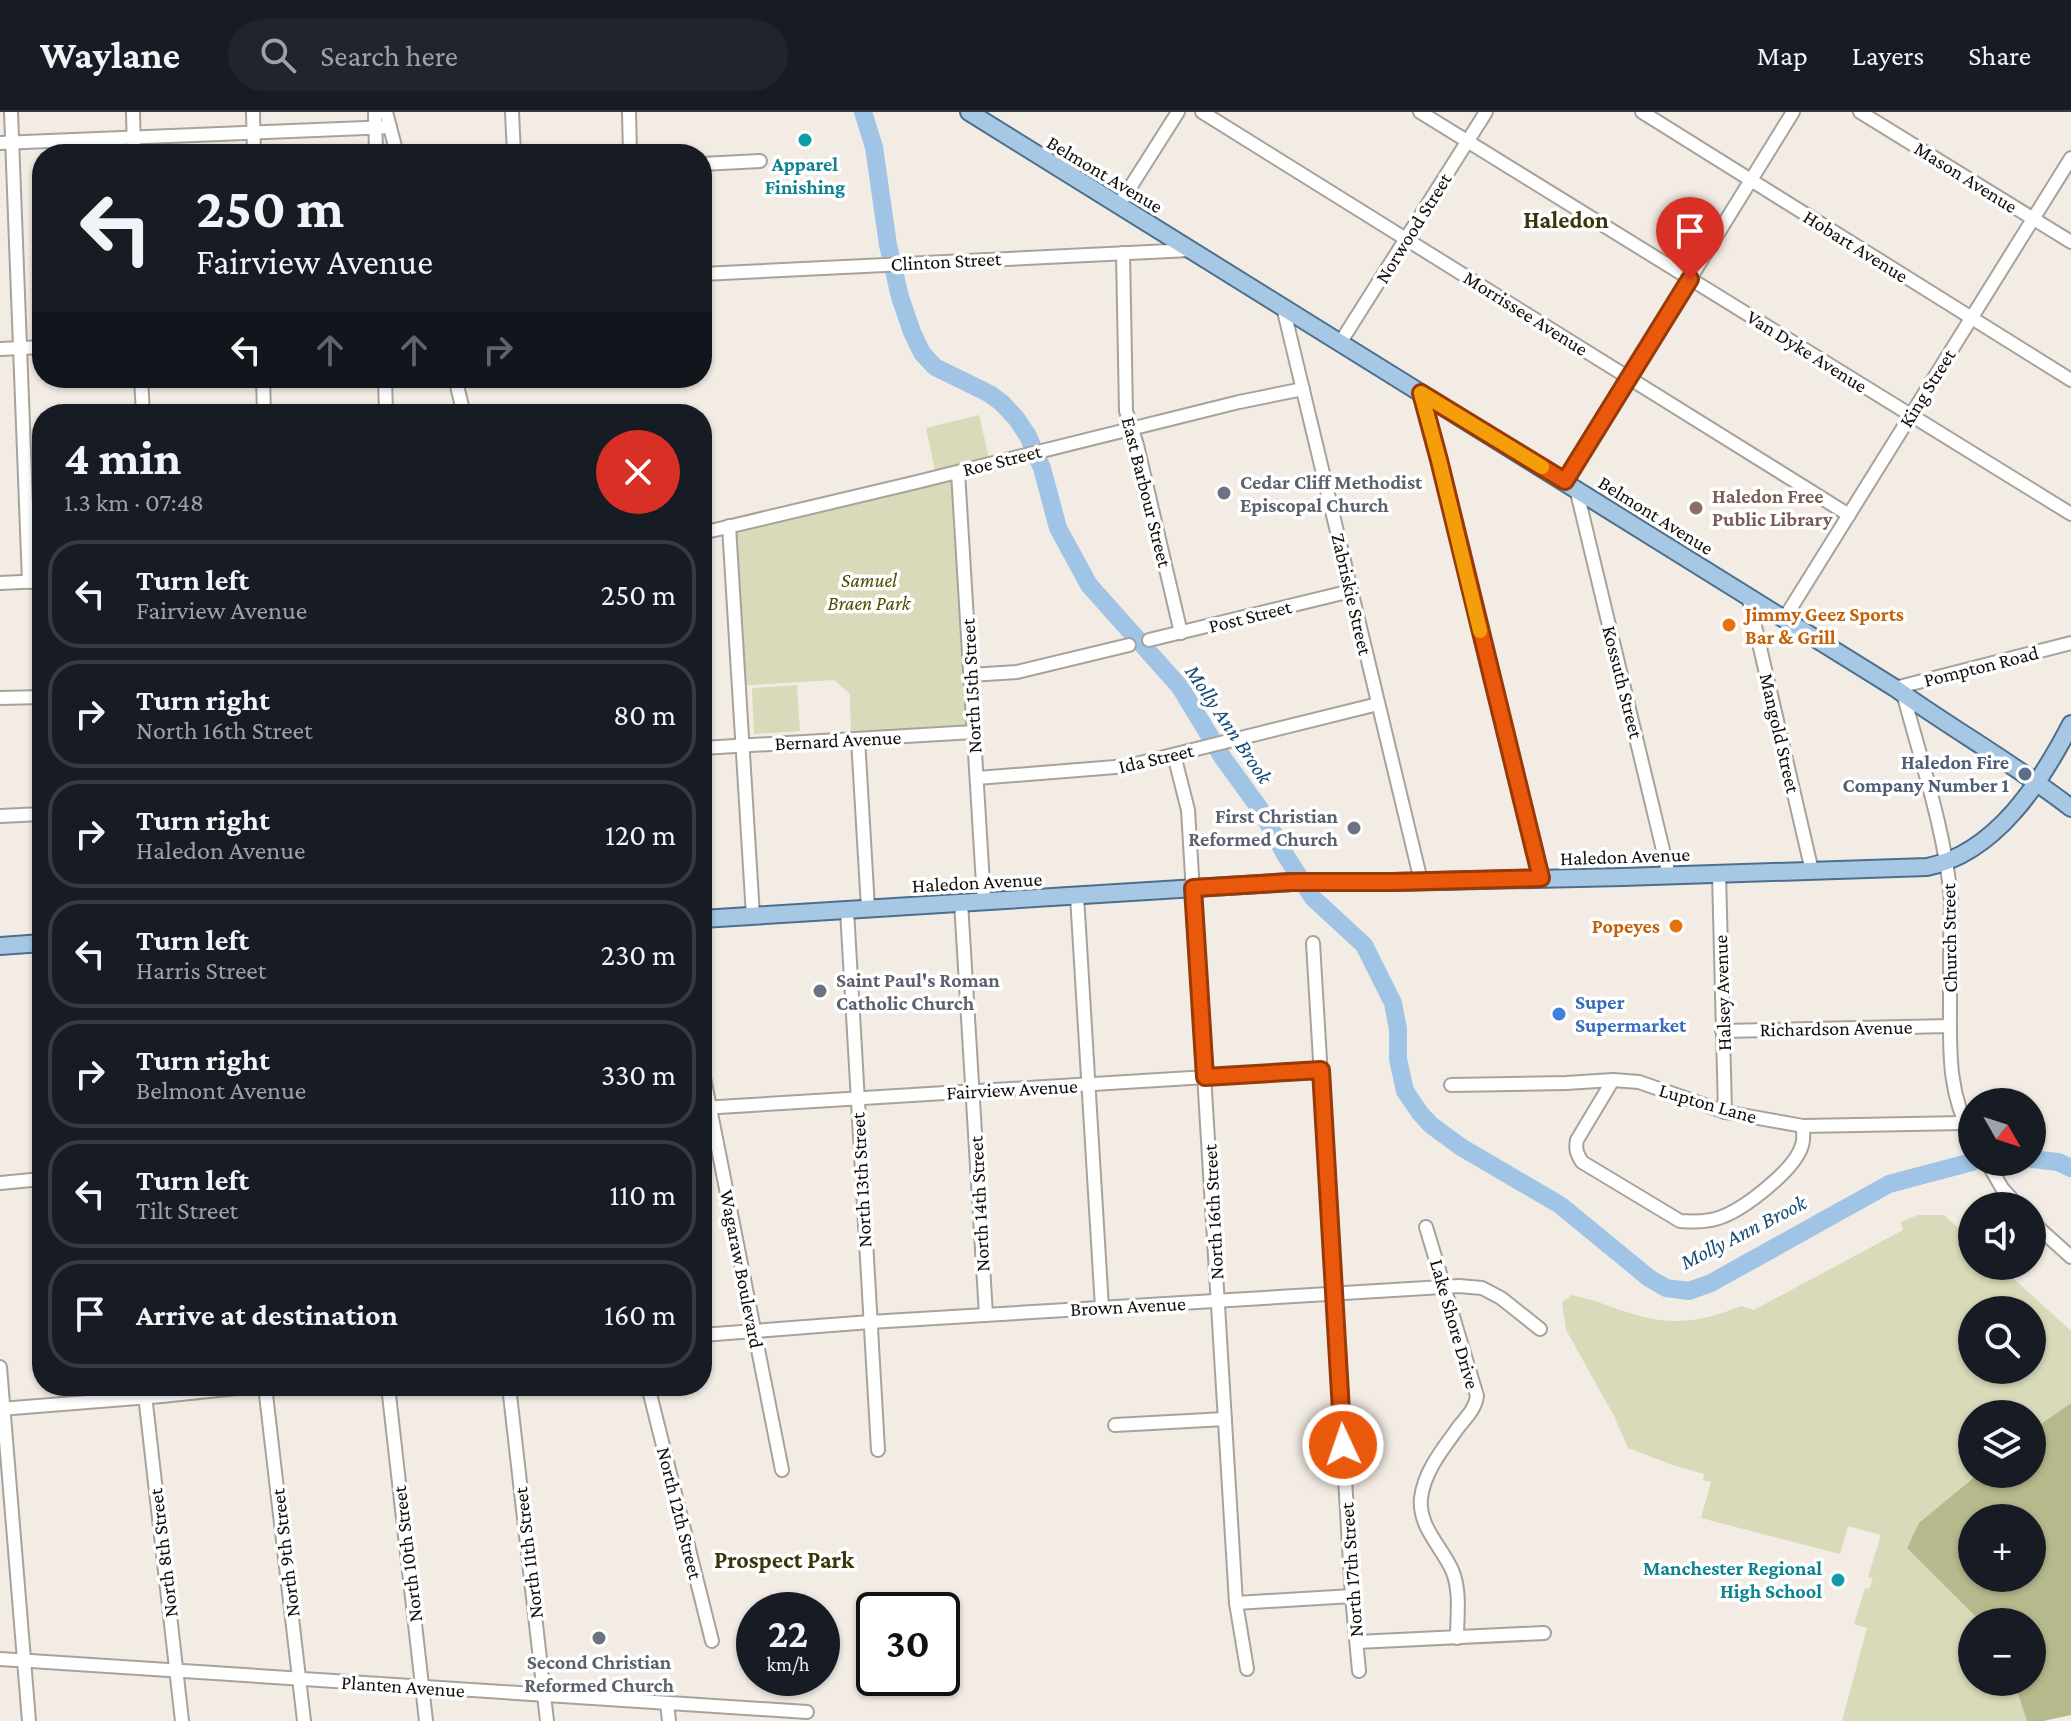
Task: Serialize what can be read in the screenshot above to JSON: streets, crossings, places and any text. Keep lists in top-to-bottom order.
{
  "streets": {
    "main road": ["Belmont Avenue", "Haledon Avenue"],
    "street": [
      "Mason Avenue",
      "Norwood Street",
      "Hobart Avenue",
      "Clinton Street",
      "Morrissee Avenue",
      "Van Dyke Avenue",
      "King Street",
      "Roe Street",
      "East Barbour Street",
      "Zabriskie Street",
      "Post Street",
      "Pompton Road",
      "Kossuth Street",
      "North 15th Street",
      "Mangold Street",
      "Bernard Avenue",
      "Ida Street",
      "Church Street",
      "Halsey Avenue",
      "Richardson Avenue",
      "Fairview Avenue",
      "Lupton Lane",
      "North 13th Street",
      "North 14th Street",
      "North 16th Street",
      "Wagaraw Boulevard",
      "Brown Avenue",
      "Lake Shore Drive",
      "North 12th Street",
      "North 8th Street",
      "North 9th Street",
      "North 11th Street",
      "North 10th Street",
      "North 17th Street",
      "Planten Avenue"
    ]
  },
  "crossings": [
    ["Belmont Avenue", "Norwood Street"],
    ["Belmont Avenue", "Clinton Street"],
    ["Belmont Avenue", "King Street"],
    ["Belmont Avenue", "Zabriskie Street"],
    ["Belmont Avenue", "Pompton Road"],
    ["Belmont Avenue", "Kossuth Street"],
    ["Belmont Avenue", "Mangold Street"],
    ["Belmont Avenue", "Haledon Avenue"],
    ["Belmont Avenue", "Church Street"],
    ["Mason Avenue", "King Street"],
    ["Norwood Street", "Morrissee Avenue"],
    ["Norwood Street", "Van Dyke Avenue"],
    ["Hobart Avenue", "King Street"],
    ["Clinton Street", "East Barbour Street"],
    ["Morrissee Avenue", "King Street"],
    ["Van Dyke Avenue", "King Street"],
    ["Roe Street", "East Barbour Street"],
    ["Roe Street", "Zabriskie Street"],
    ["Roe Street", "North 15th Street"],
    ["East Barbour Street", "Post Street"],
    ["Zabriskie Street", "Post Street"],
    ["Zabriskie Street", "Ida Street"],
    ["Zabriskie Street", "Haledon Avenue"],
    ["Pompton Road", "Church Street"],
    ["Kossuth Street", "Haledon Avenue"],
    ["North 15th Street", "Bernard Avenue"],
    ["North 15th Street", "Ida Street"],
    ["North 15th Street", "Haledon Avenue"],
    ["Mangold Street", "Haledon Avenue"],
    ["Ida Street", "North 16th Street"],
    ["Haledon Avenue", "Church Street"],
    ["Haledon Avenue", "Halsey Avenue"],
    ["Haledon Avenue", "North 13th Street"],
    ["Haledon Avenue", "North 14th Street"],
    ["Haledon Avenue", "North 16th Street"],
    ["Church Street", "Richardson Avenue"],
    ["Halsey Avenue", "Richardson Avenue"],
    ["Halsey Avenue", "Lupton Lane"],
    ["Fairview Avenue", "North 13th Street"],
    ["Fairview Avenue", "North 14th Street"],
    ["Fairview Avenue", "North 16th Street"],
    ["Fairview Avenue", "North 17th Street"],
    ["North 13th Street", "Brown Avenue"],
    ["North 14th Street", "Brown Avenue"],
    ["North 16th Street", "Brown Avenue"],
    ["Wagaraw Boulevard", "Brown Avenue"],
    ["Brown Avenue", "Lake Shore Drive"],
    ["Brown Avenue", "North 17th Street"],
    ["North 8th Street", "Planten Avenue"],
    ["North 9th Street", "Planten Avenue"],
    ["North 11th Street", "Planten Avenue"],
    ["North 10th Street", "Planten Avenue"]
  ],
  "districts": ["Haledon", "Prospect Park"],
  "water": ["Molly Ann Brook"],
  "parks": ["Samuel Braen Park"],
  "places": [
    "Apparel Finishing",
    "Cedar Cliff Methodist Episcopal Church",
    "Haledon Free Public Library",
    "Jimmy Geez Sports Bar & Grill",
    "Haledon Fire Company Number 1",
    "First Christian Reformed Church",
    "Popeyes",
    "Saint Paul's Roman Catholic Church",
    "Super Supermarket",
    "Manchester Regional High School",
    "Second Christian Reformed Church"
  ],
  "north": "bottom right",
  "page": {
    "header": "Waylane",
    "search": "Search here",
    "nav": ["Map", "Layers", "Share"],
    "turn": ["250 m", "Fairview Avenue"],
    "heading": ["4 min", "1.3 km · 07:48"],
    "list": [
      {
        "name": "Turn left",
        "note": "Fairview Avenue",
        "value": "250 m"
      },
      {
        "name": "Turn right",
        "note": "North 16th Street",
        "value": "80 m"
      },
      {
        "name": "Turn right",
        "note": "Haledon Avenue",
        "value": "120 m"
      },
      {
        "name": "Turn left",
        "note": "Harris Street",
        "value": "230 m"
      },
      {
        "name": "Turn right",
        "note": "Belmont Avenue",
        "value": "330 m"
      },
      {
        "name": "Turn left",
        "note": "Tilt Street",
        "value": "110 m"
      },
      {
        "name": "Arrive at destination",
        "value": "160 m"
      }
    ],
    "map_buttons": ["+", "−"],
    "speed": "22 km/h",
    "limit": "30"
  }
}
